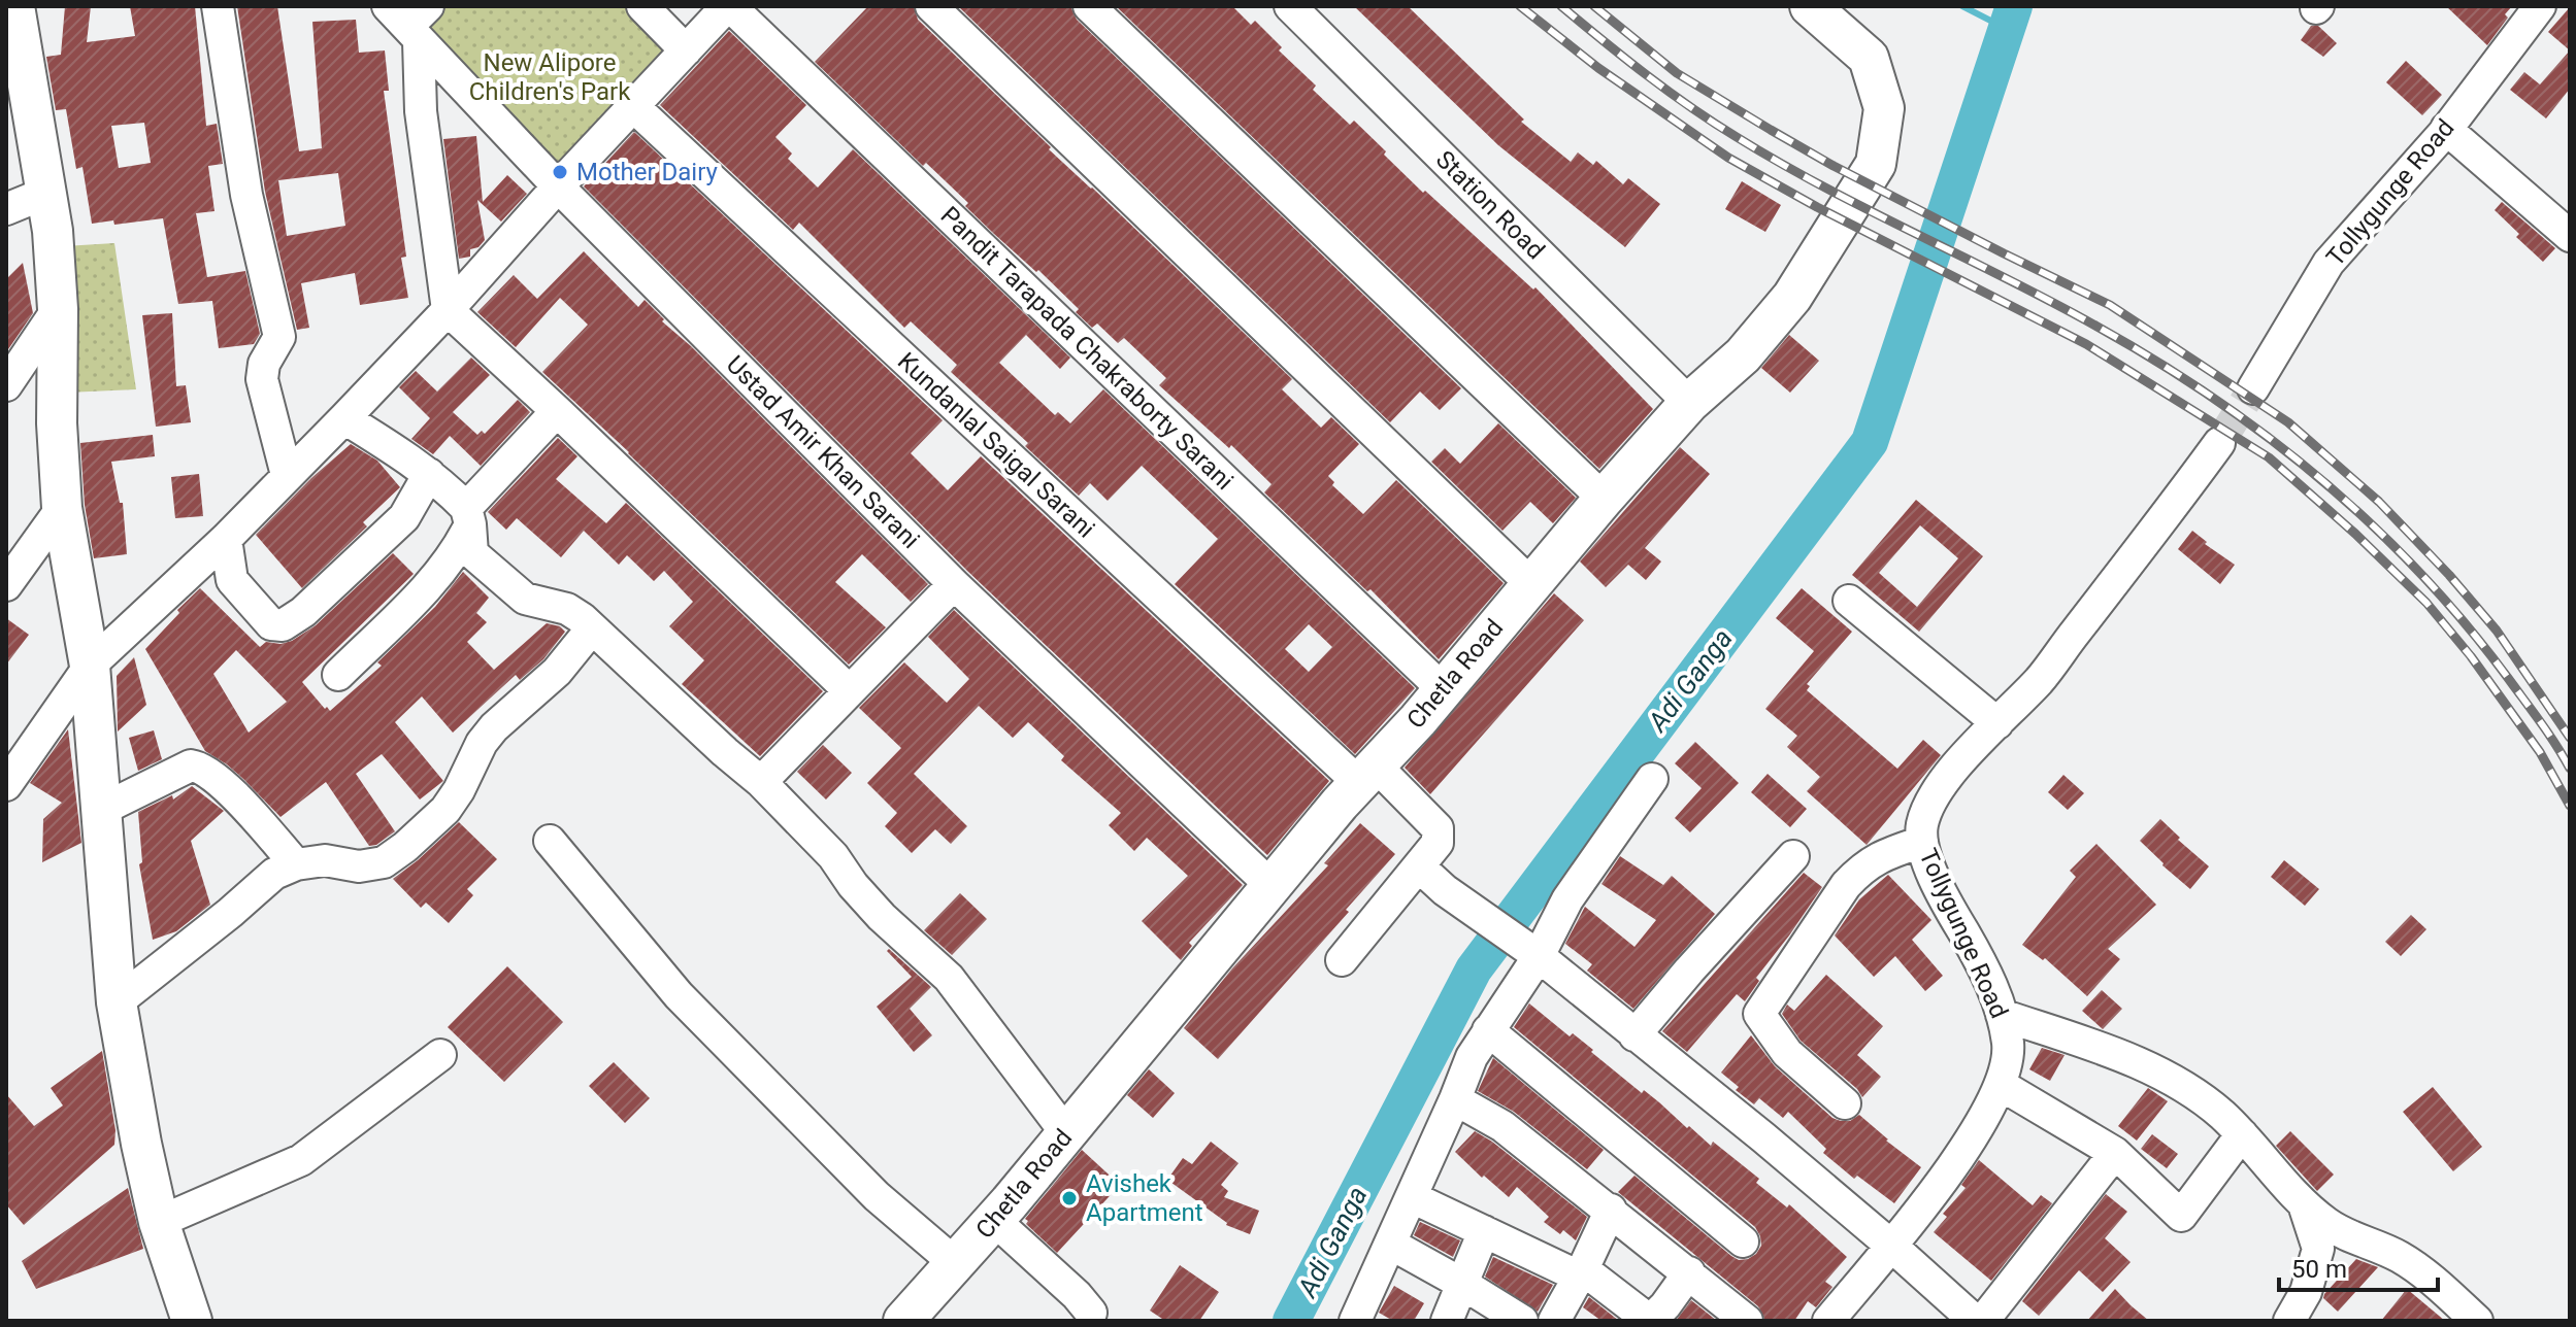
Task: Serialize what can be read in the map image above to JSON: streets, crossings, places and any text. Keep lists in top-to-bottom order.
{
  "streets": {
    "main road": ["Chetla Road"],
    "street": [
      "Tollygunge Road",
      "Station Road",
      "Pandit Tarapada Chakraborty Sarani",
      "Kundanlal Saigal Sarani",
      "Ustad Amir Khan Sarani"
    ]
  },
  "crossings": [
    ["Station Road", "Chetla Road"],
    ["Pandit Tarapada Chakraborty Sarani", "Chetla Road"],
    ["Kundanlal Saigal Sarani", "Chetla Road"],
    ["Ustad Amir Khan Sarani", "Chetla Road"]
  ],
  "water": ["Adi Ganga"],
  "parks": ["New Alipore Children's Park"],
  "places": ["Mother Dairy", "Avishek Apartment"],
  "scale_bar": "50 m"
}
